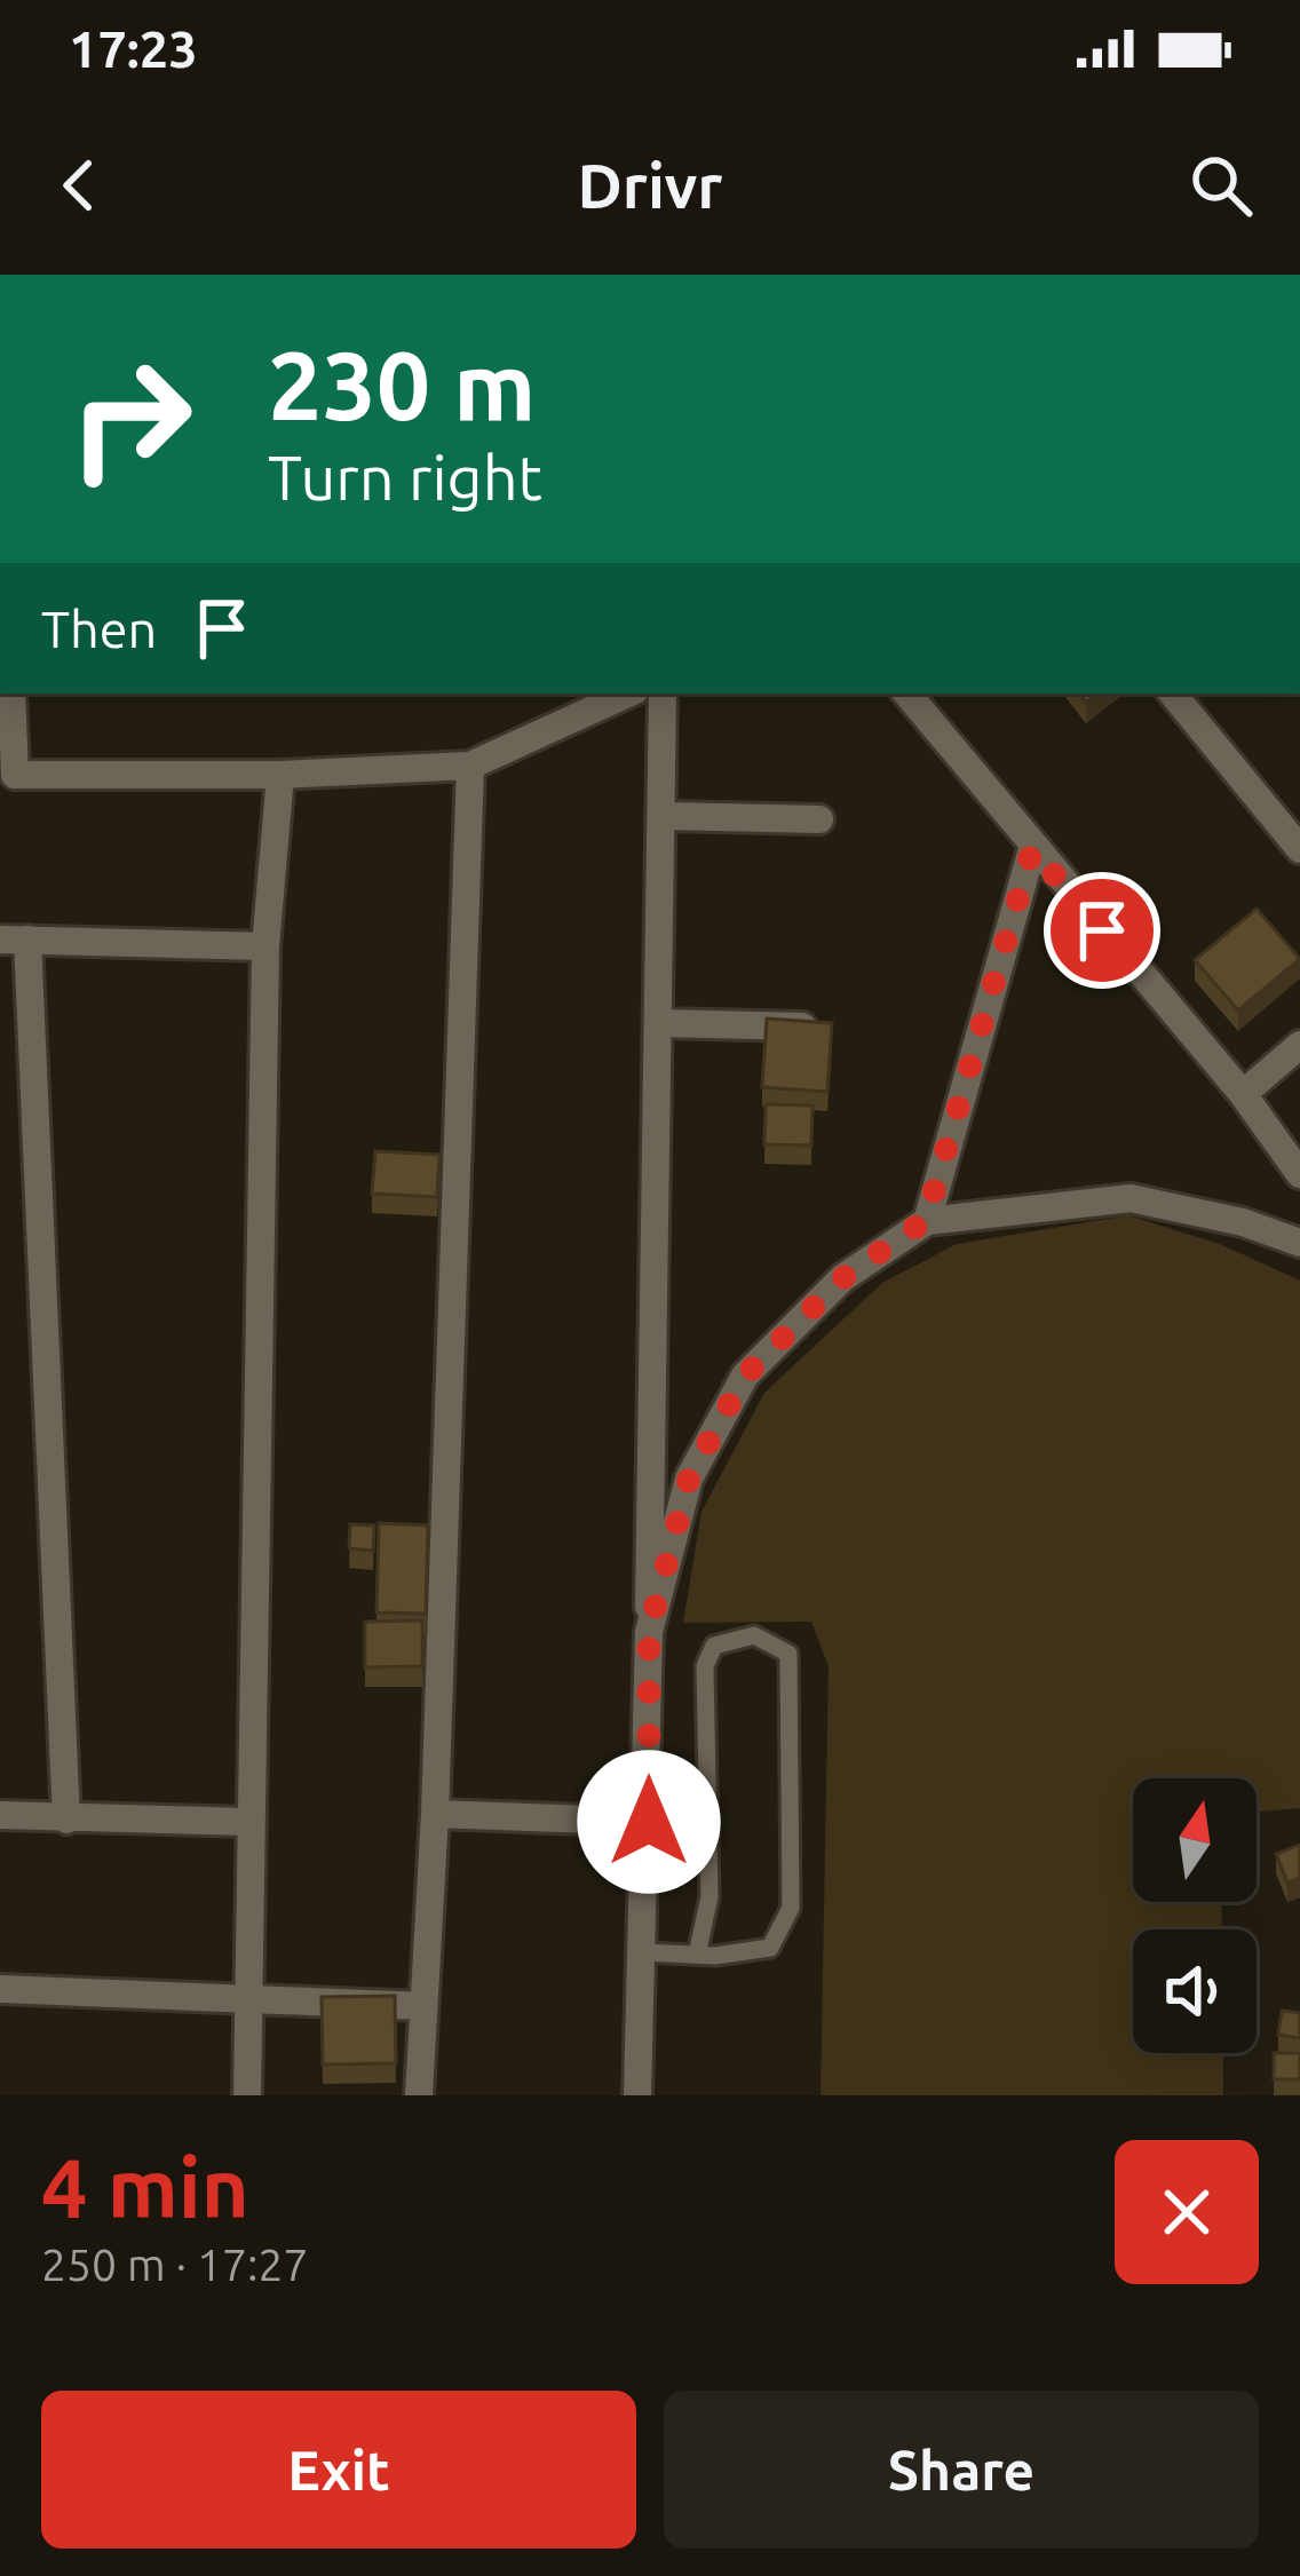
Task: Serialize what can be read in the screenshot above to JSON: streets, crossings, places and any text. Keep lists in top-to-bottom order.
{
  "north": "top",
  "page": {
    "status": "17:23",
    "header": "Drivr",
    "turn": ["230 m", "Turn right"],
    "then": "Then",
    "heading": ["4 min", "250 m · 17:27"],
    "buttons": ["Exit", "Share"]
  }
}
